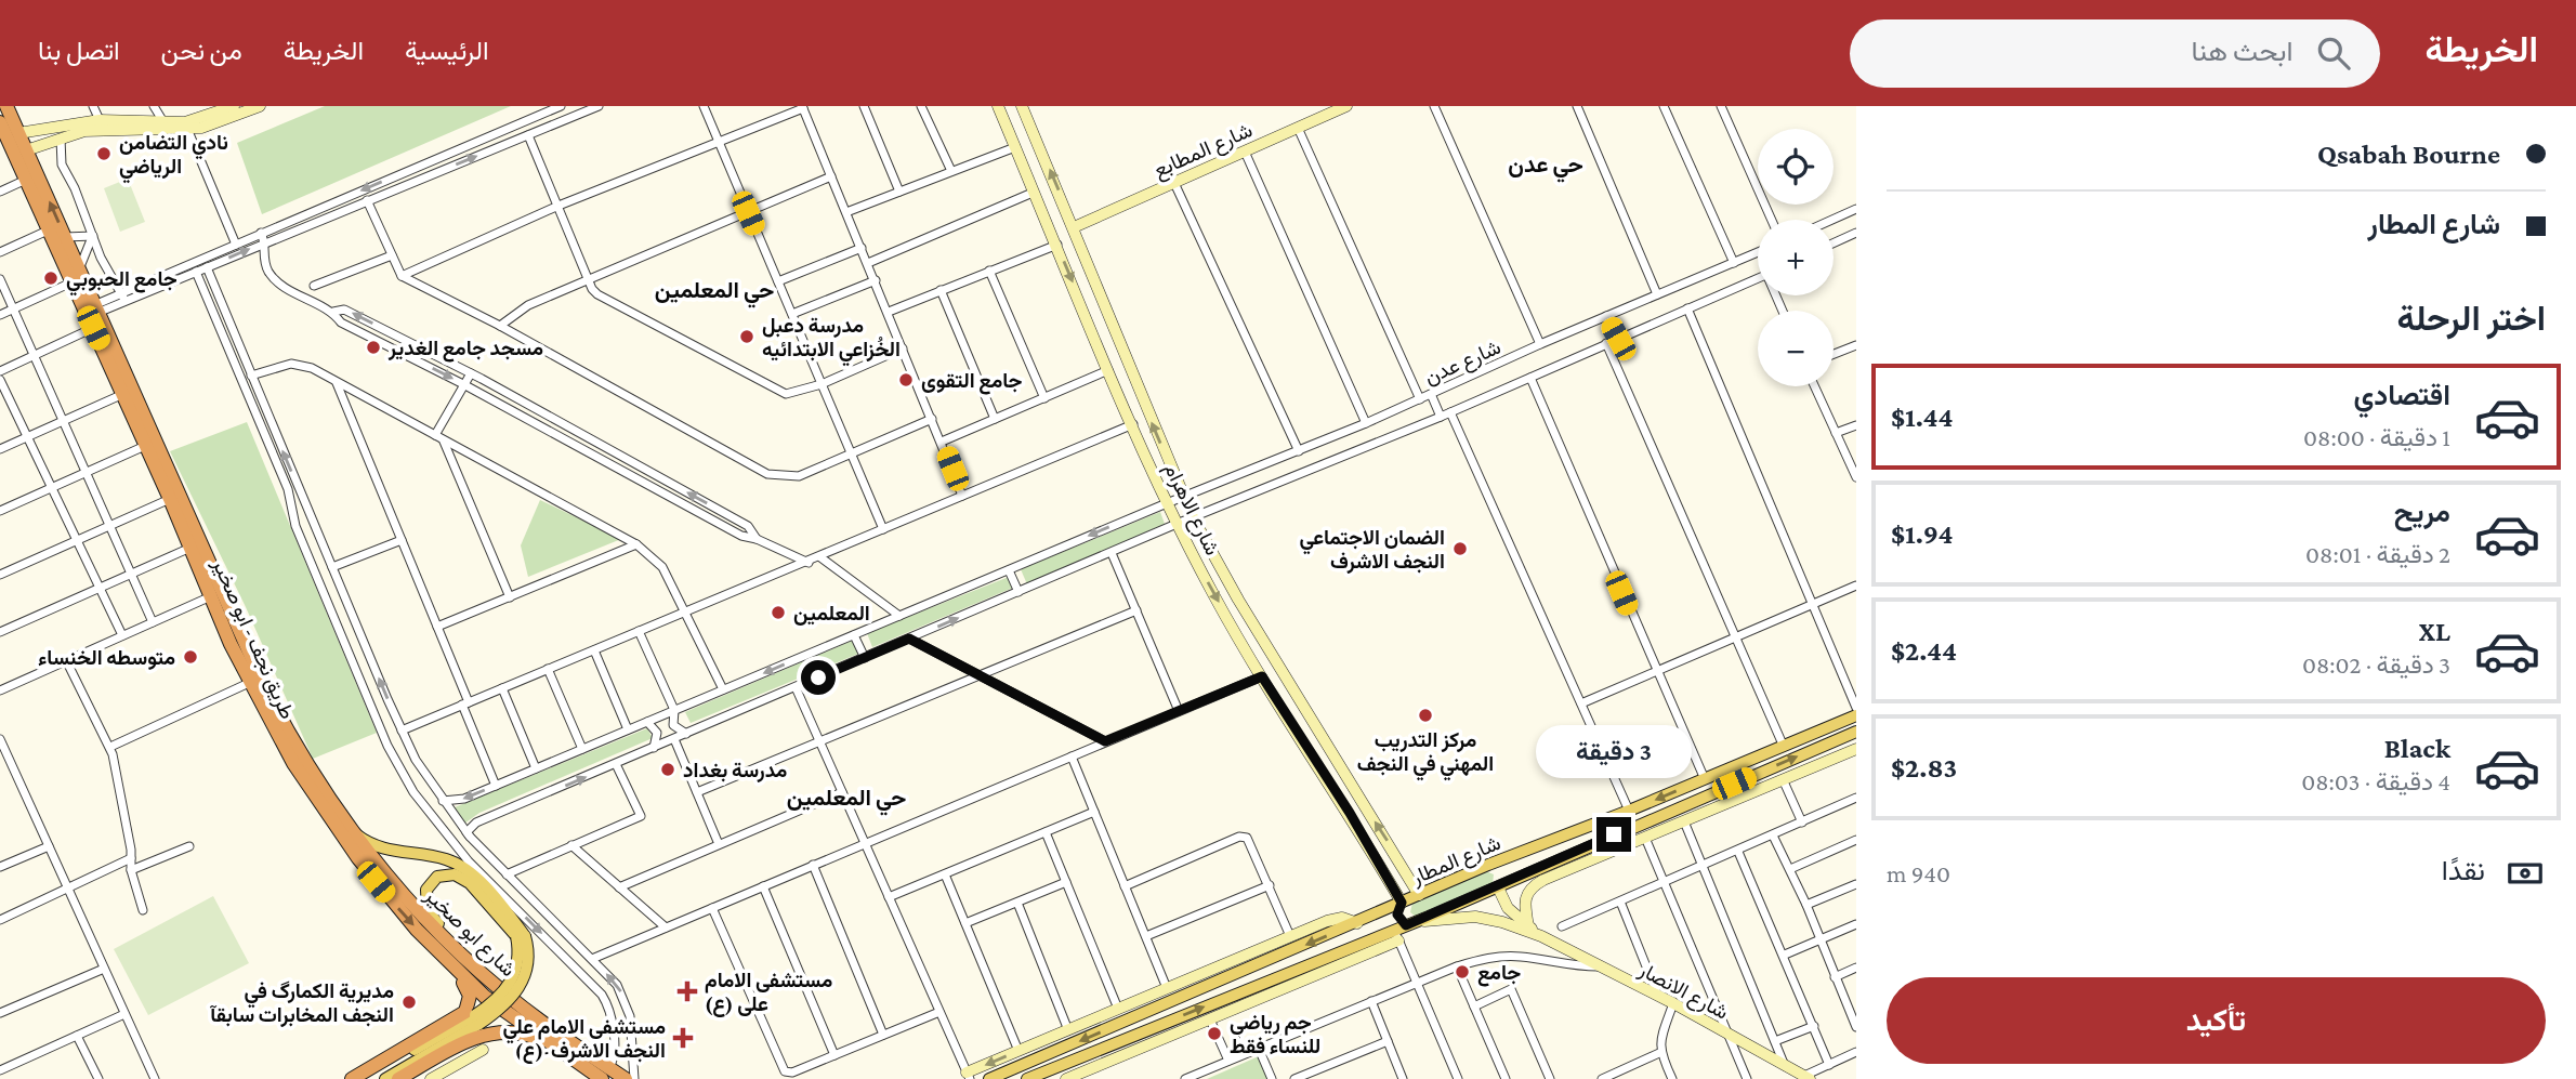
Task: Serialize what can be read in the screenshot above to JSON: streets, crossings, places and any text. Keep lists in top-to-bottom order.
{
  "streets": {
    "highway": ["طريق نجف - ابو صخير", "شارع ابو صخير"],
    "main road": [
      "شارع المطابع",
      "شارع الاهرام",
      "شارع المطار",
      "شارع الانصار"
    ],
    "street": ["شارع عدن"]
  },
  "crossings": [
    ["شارع المطابع", "شارع الاهرام"],
    ["شارع عدن", "شارع الاهرام"],
    ["شارع الاهرام", "شارع المطار"],
    ["طريق نجف - ابو صخير", "شارع ابو صخير"],
    ["شارع المطار", "شارع الانصار"]
  ],
  "districts": ["حي عدن", "حي المعلمین", "حي المعلمين"],
  "places": {
    "other": [
      "نادي التضامن الرياضي",
      "جامع الحبوبي",
      "مدرسة دعبل الخُزاعي الابتدائيه",
      "مسجد جامع الغدير",
      "جامع التقوى",
      "الضمان الاجتماعي النجف الاشرف",
      "المعلمين",
      "متوسطه الخنساء",
      "مركز التدريب المهني في النجف",
      "مدرسة بغداد",
      "جامع",
      "مديرية الكمارگ في النجف المخابرات سابقآ",
      "جم رياضي للنساء فقط"
    ],
    "health": ["مستشفی الامام علی (ع)", "مستشفى الامام علي (ع)-النجف الاشرف"]
  },
  "page": {
    "header": "الخريطة",
    "search": "ابحث هنا",
    "nav": [
      "الرئيسية",
      "الخريطة",
      "من نحن",
      "اتصل بنا"
    ],
    "banner": ["Qsabah Bourne", "شارع المطار"],
    "map_buttons": ["+", "−"],
    "heading": "اختر الرحلة",
    "list": [
      {
        "name": "اقتصادي",
        "note": "1 دقيقة · 08:00",
        "value": "$1.44"
      },
      {
        "name": "مريح",
        "note": "2 دقيقة · 08:01",
        "value": "$1.94"
      },
      {
        "name": "XL",
        "note": "3 دقيقة · 08:02",
        "value": "$2.44"
      },
      {
        "name": "Black",
        "note": "4 دقيقة · 08:03",
        "value": "$2.83"
      }
    ],
    "bubble": "3 دقيقة",
    "pay": ["نقدًا", "940 m"],
    "buttons": "تأكيد"
  }
}
